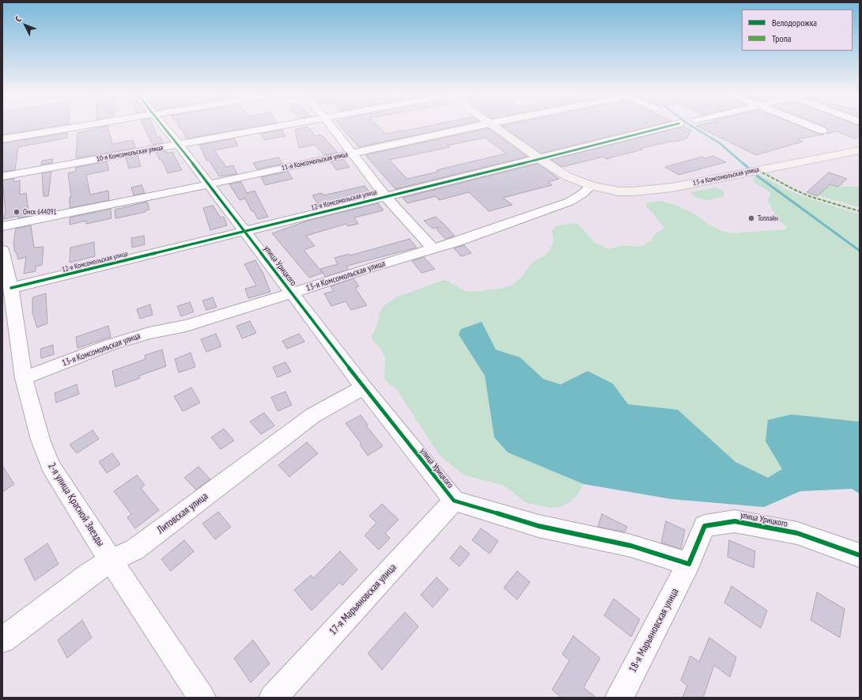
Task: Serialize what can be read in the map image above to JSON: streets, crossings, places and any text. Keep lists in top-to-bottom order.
{
  "streets": {
    "main road": ["13-я Комсомольская улица"],
    "street": [
      "10-я Комсомольская улица",
      "11-я Комсомольская улица",
      "12-я Комсомольская улица",
      "улица Урицкого",
      "2-я улица Красной Звезды",
      "Литовская улица",
      "17-я Марьяновская улица",
      "18-я Марьяновская улица"
    ]
  },
  "crossings": [
    ["10-я Комсомольская улица", "улица Урицкого"],
    ["11-я Комсомольская улица", "улица Урицкого"],
    ["13-я Комсомольская улица", "12-я Комсомольская улица"],
    ["13-я Комсомольская улица", "улица Урицкого"],
    ["13-я Комсомольская улица", "2-я улица Красной Звезды"],
    ["12-я Комсомольская улица", "улица Урицкого"],
    ["12-я Комсомольская улица", "2-я улица Красной Звезды"],
    ["улица Урицкого", "Литовская улица"],
    ["улица Урицкого", "17-я Марьяновская улица"],
    ["улица Урицкого", "18-я Марьяновская улица"],
    ["2-я улица Красной Звезды", "Литовская улица"]
  ],
  "places": ["Омск 644091", "Топлайн"],
  "legend": ["Велодорожка", "Тропа"],
  "north": "top left"
}
